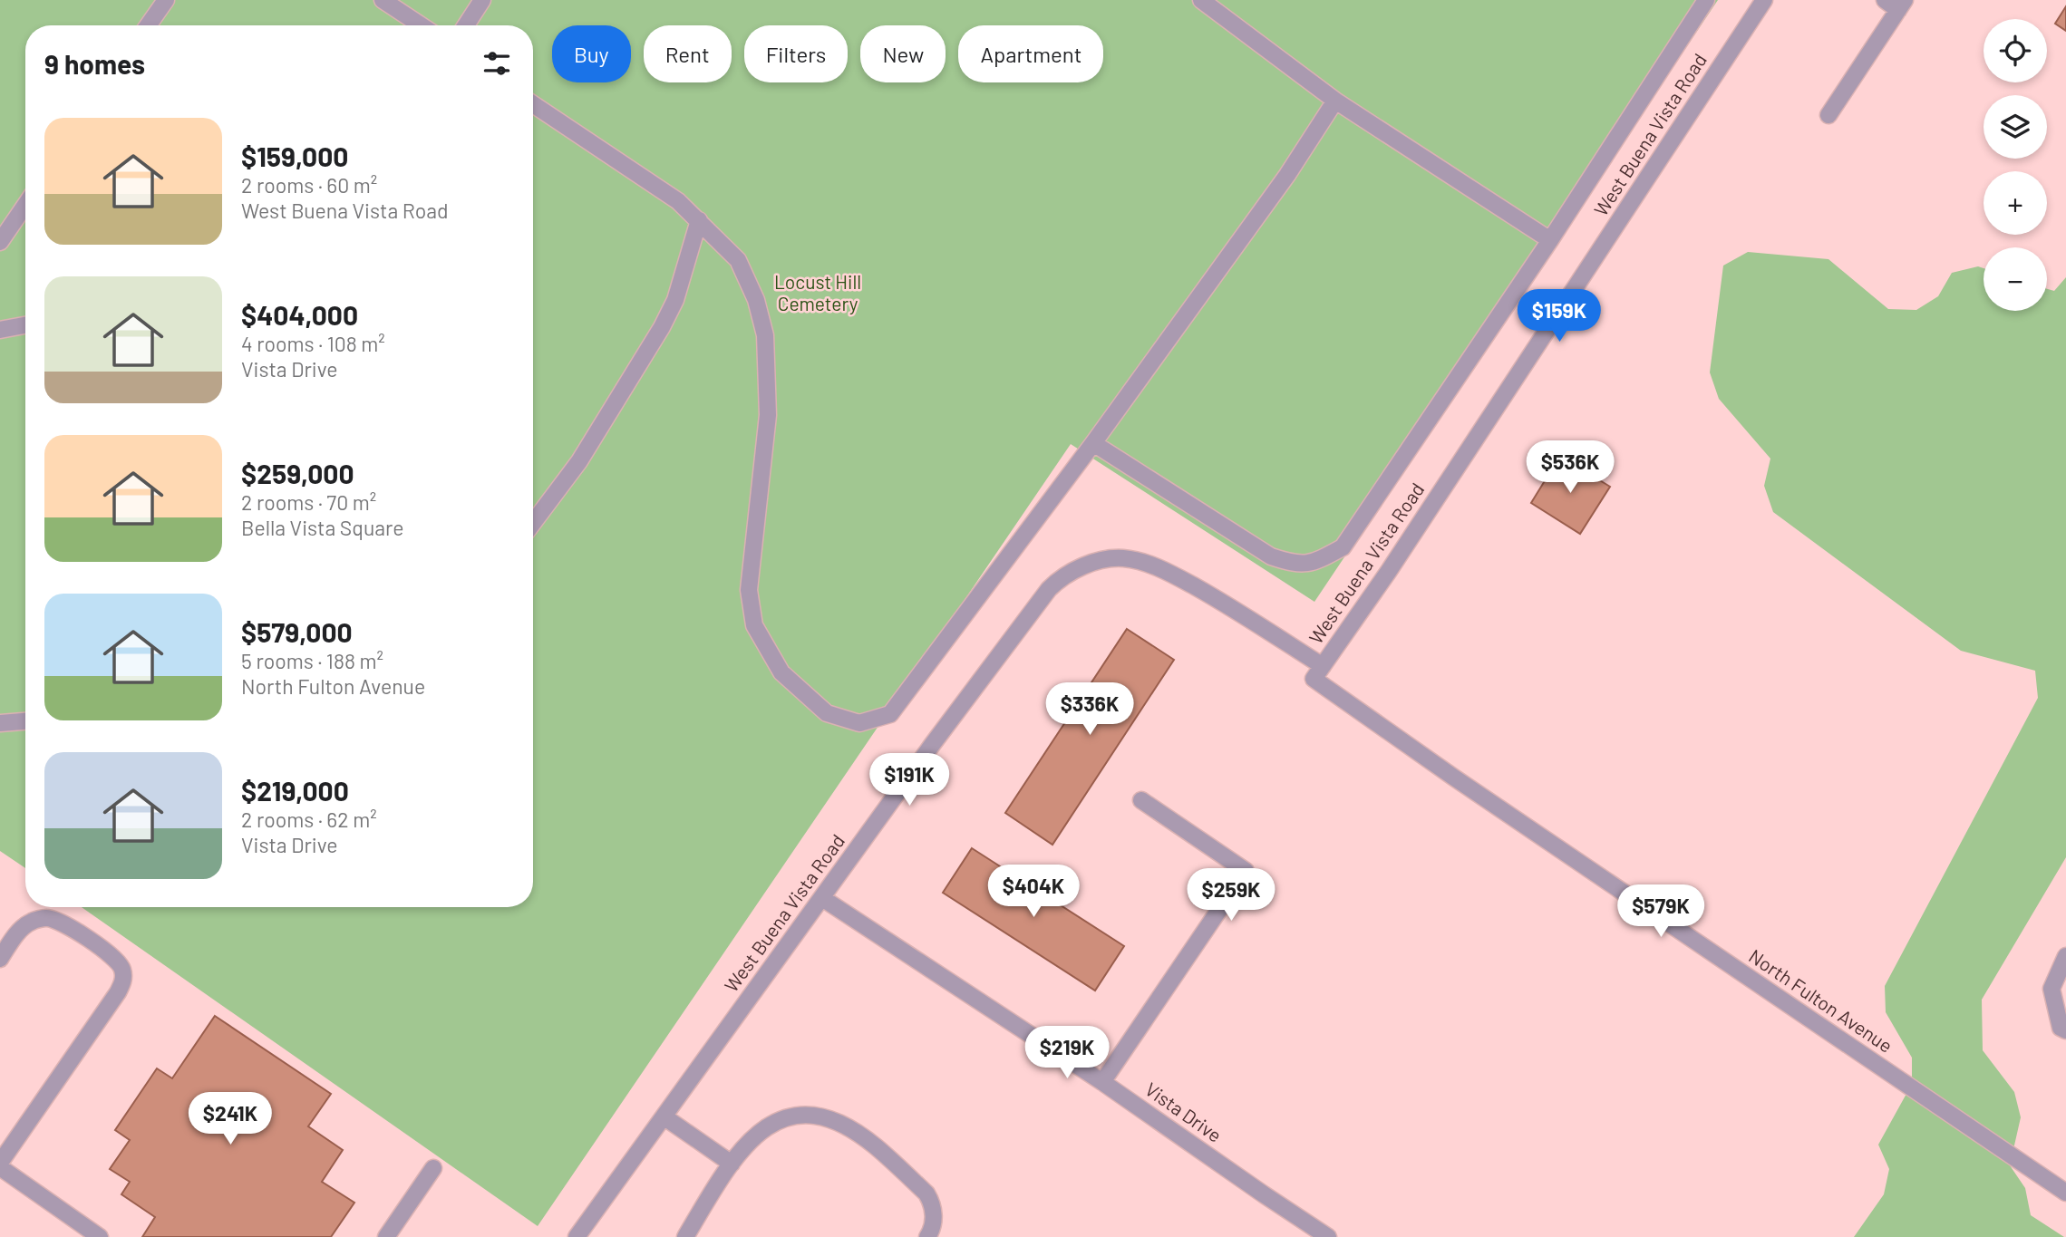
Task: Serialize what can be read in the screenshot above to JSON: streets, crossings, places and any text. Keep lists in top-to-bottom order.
{
  "streets": {
    "street": ["West Buena Vista Road", "North Fulton Avenue", "Vista Drive"]
  },
  "crossings": [
    ["West Buena Vista Road", "North Fulton Avenue"],
    ["West Buena Vista Road", "Vista Drive"]
  ],
  "parks": ["Locust Hill Cemetery"],
  "page": {
    "map_buttons": ["+", "−"],
    "chip": [
      "Buy",
      "Rent",
      "Filters",
      "New",
      "Apartment"
    ],
    "heading": "9 homes",
    "list": [
      {
        "name": "$159,000",
        "note": "2 rooms · 60 m² · West Buena Vista Road"
      },
      {
        "name": "$404,000",
        "note": "4 rooms · 108 m² · Vista Drive"
      },
      {
        "name": "$259,000",
        "note": "2 rooms · 70 m² · Bella Vista Square"
      },
      {
        "name": "$579,000",
        "note": "5 rooms · 188 m² · North Fulton Avenue"
      },
      {
        "name": "$219,000",
        "note": "2 rooms · 62 m² · Vista Drive"
      }
    ],
    "price": [
      "$159K",
      "$536K",
      "$336K",
      "$191K",
      "$404K",
      "$259K",
      "$579K",
      "$219K",
      "$241K"
    ]
  }
}
